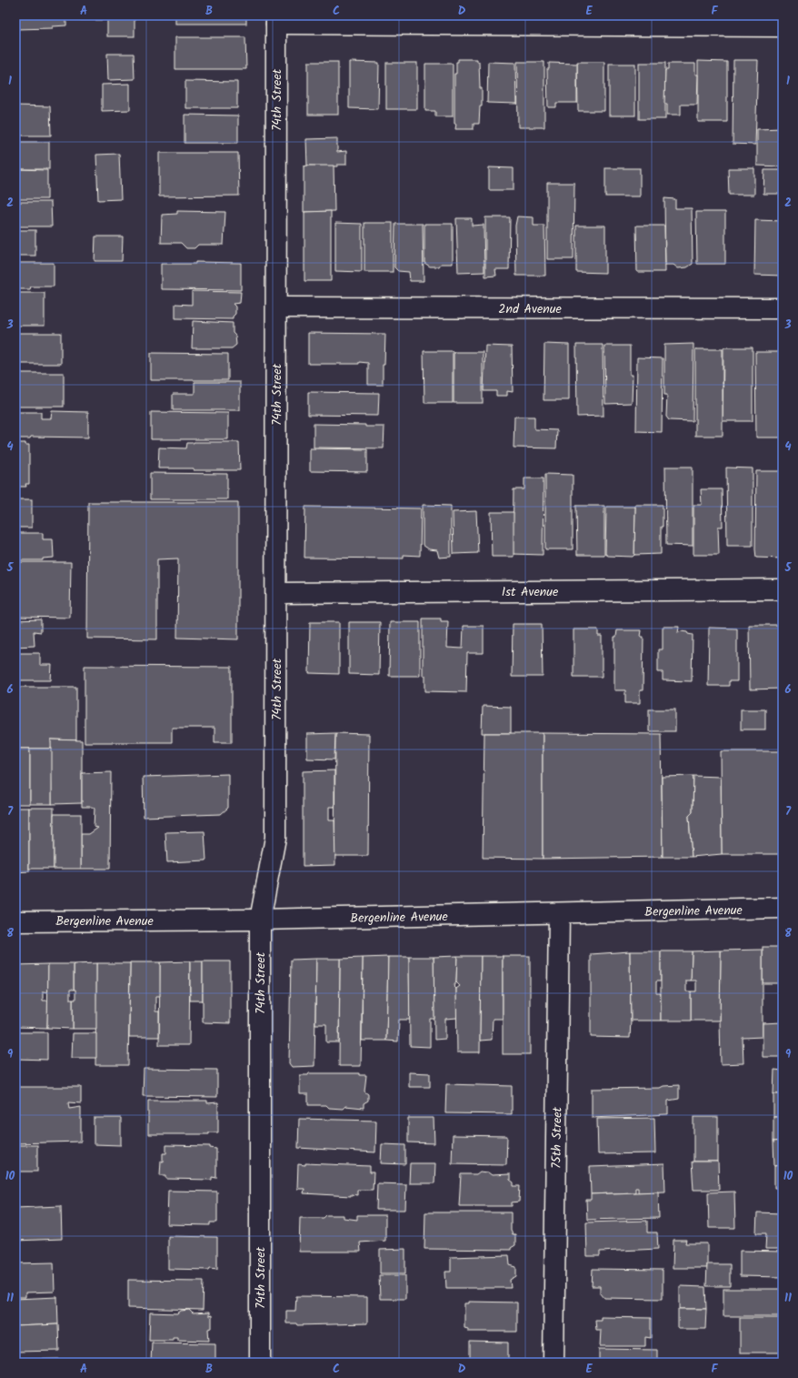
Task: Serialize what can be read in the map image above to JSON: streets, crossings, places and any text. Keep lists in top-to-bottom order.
{
  "streets": {
    "street": [
      "74th Street",
      "2nd Avenue",
      "1st Avenue",
      "Bergenline Avenue",
      "75th Street"
    ]
  },
  "crossings": [
    ["74th Street", "2nd Avenue"],
    ["74th Street", "1st Avenue"],
    ["74th Street", "Bergenline Avenue"],
    ["Bergenline Avenue", "75th Street"]
  ],
  "grid": {
    "columns": [
      "A",
      "B",
      "C",
      "D",
      "E",
      "F"
    ],
    "rows": [
      "1",
      "2",
      "3",
      "4",
      "5",
      "6",
      "7",
      "8",
      "9",
      "10",
      "11"
    ]
  }
}
